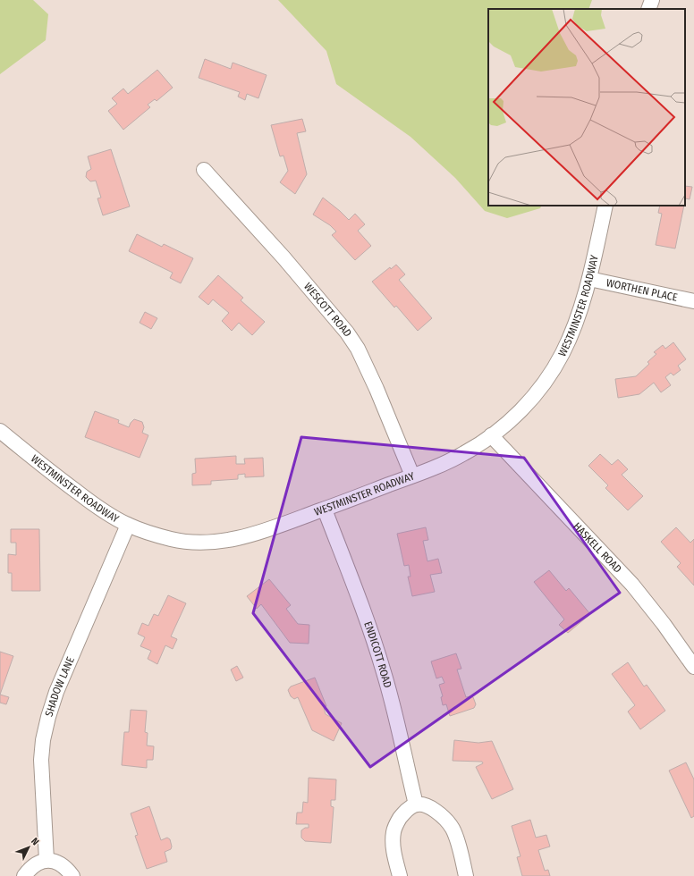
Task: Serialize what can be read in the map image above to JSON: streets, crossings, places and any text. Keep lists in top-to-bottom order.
{
  "streets": {
    "street": [
      "WORTHEN PLACE",
      "WESTMINSTER ROADWAY",
      "WESCOTT ROAD",
      "HASKELL ROAD",
      "ENDICOTT ROAD",
      "SHADOW LANE"
    ]
  },
  "crossings": [
    ["WORTHEN PLACE", "WESTMINSTER ROADWAY"],
    ["WESTMINSTER ROADWAY", "WESCOTT ROAD"],
    ["WESTMINSTER ROADWAY", "HASKELL ROAD"],
    ["WESTMINSTER ROADWAY", "ENDICOTT ROAD"],
    ["WESTMINSTER ROADWAY", "SHADOW LANE"]
  ],
  "north": "top right"
}
